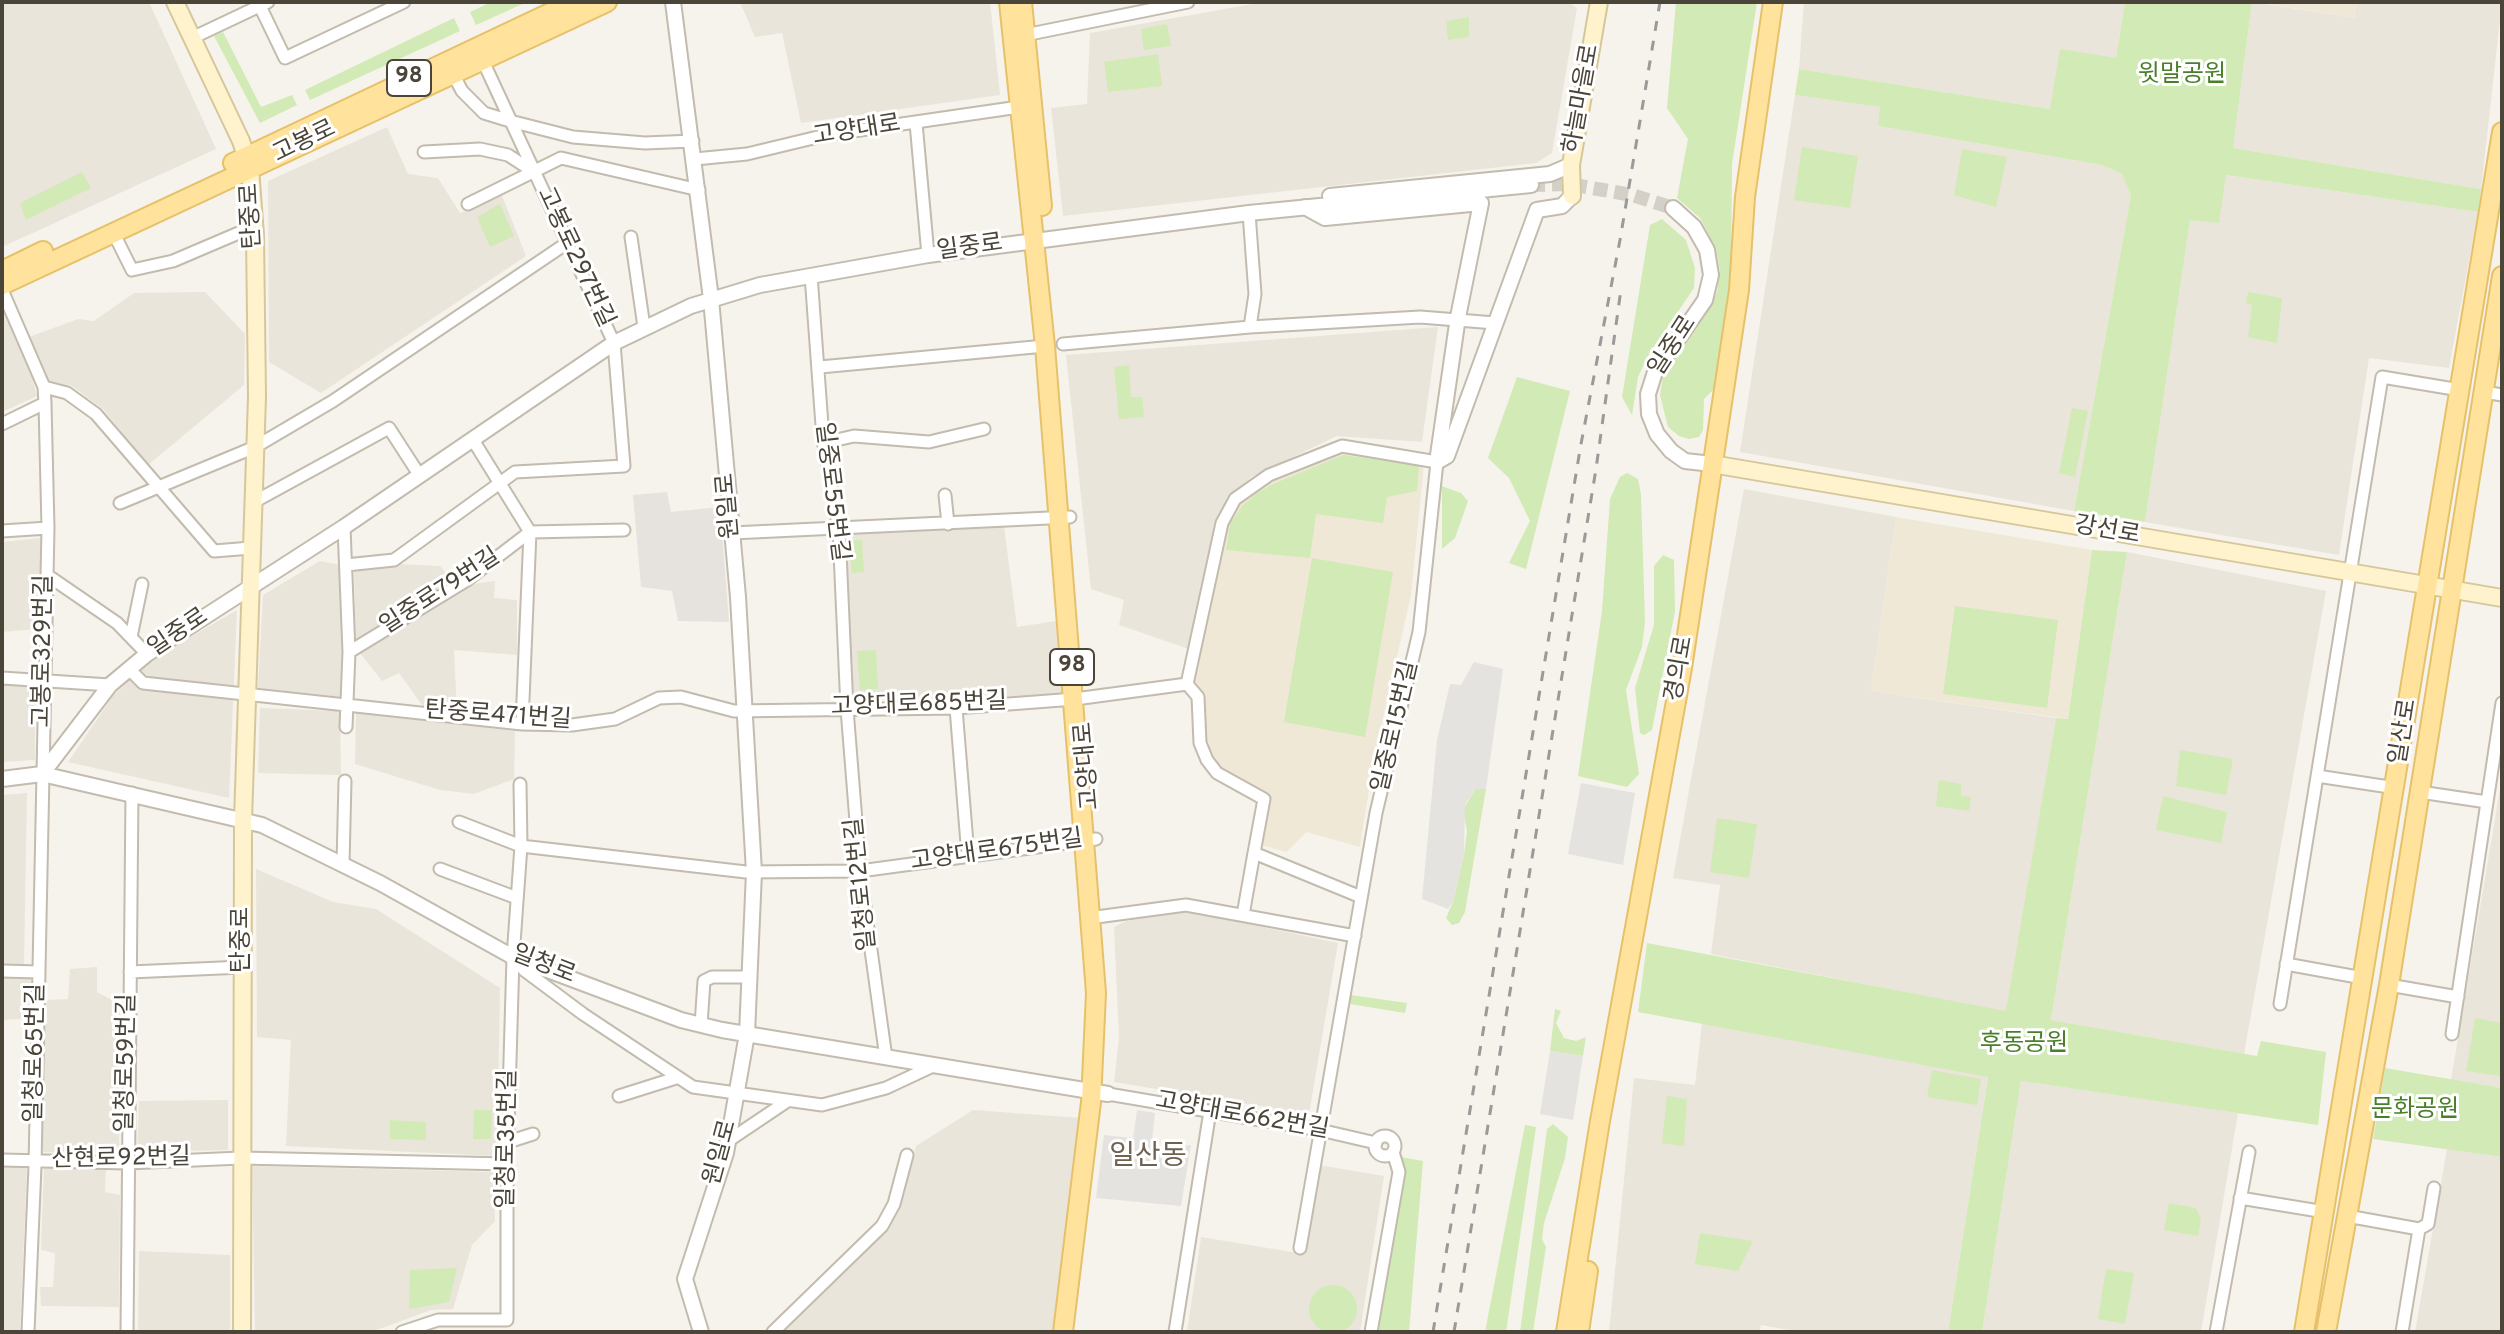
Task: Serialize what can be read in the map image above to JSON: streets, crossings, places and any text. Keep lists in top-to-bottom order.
{
  "streets": {
    "main road": [
      "98",
      "하늘마을로",
      "고양대로",
      "고봉로",
      "탄중로",
      "강선로",
      "경의로",
      "일산로"
    ],
    "street": [
      "일중로",
      "고봉로297번길",
      "일중로55번길",
      "원일로",
      "일중로79번길",
      "고봉로329번길",
      "고양대로685번길",
      "탄중로471번길",
      "일중로15번길",
      "고양대로675번길",
      "일청로12번길",
      "일청로",
      "일청로65번길",
      "일청로59번길",
      "고양대로662번길",
      "일청로35번길",
      "산현로92번길"
    ]
  },
  "crossings": [
    ["하늘마을로", "일중로"],
    ["고양대로", "일중로"],
    ["고양대로", "원일로"],
    ["고양대로", "고양대로685번길"],
    ["고양대로", "고양대로675번길"],
    ["고양대로", "일청로"],
    ["고양대로", "고양대로662번길"],
    ["고봉로", "탄중로"],
    ["고봉로", "고봉로297번길"],
    ["고봉로", "고봉로329번길"],
    ["탄중로", "일중로"],
    ["탄중로", "탄중로471번길"],
    ["탄중로", "일청로"],
    ["탄중로", "산현로92번길"],
    ["일중로", "고봉로297번길"],
    ["일중로", "일중로55번길"],
    ["일중로", "원일로"],
    ["일중로", "강선로"],
    ["일중로", "고봉로329번길"],
    ["일중로", "경의로"],
    ["일중로", "탄중로471번길"],
    ["일중로", "일중로15번길"],
    ["일중로", "일청로"],
    ["일중로", "일청로65번길"],
    ["일중로55번길", "고양대로685번길"],
    ["일중로55번길", "일청로12번길"],
    ["원일로", "고양대로685번길"],
    ["원일로", "탄중로471번길"],
    ["원일로", "고양대로675번길"],
    ["원일로", "일청로"],
    ["강선로", "경의로"],
    ["강선로", "일산로"],
    ["일중로79번길", "탄중로471번길"],
    ["고봉로329번길", "일청로"],
    ["고봉로329번길", "일청로65번길"],
    ["고양대로685번길", "탄중로471번길"],
    ["고양대로685번길", "일청로12번길"],
    ["일중로15번길", "고양대로662번길"],
    ["고양대로675번길", "일청로12번길"],
    ["일청로12번길", "일청로"],
    ["일청로", "일청로65번길"],
    ["일청로", "일청로59번길"],
    ["일청로", "고양대로662번길"],
    ["일청로", "일청로35번길"],
    ["일청로65번길", "산현로92번길"],
    ["일청로59번길", "산현로92번길"],
    ["일청로35번길", "산현로92번길"]
  ],
  "districts": ["일산동"],
  "parks": ["윗말공원", "후동공원", "문화공원"]
}
